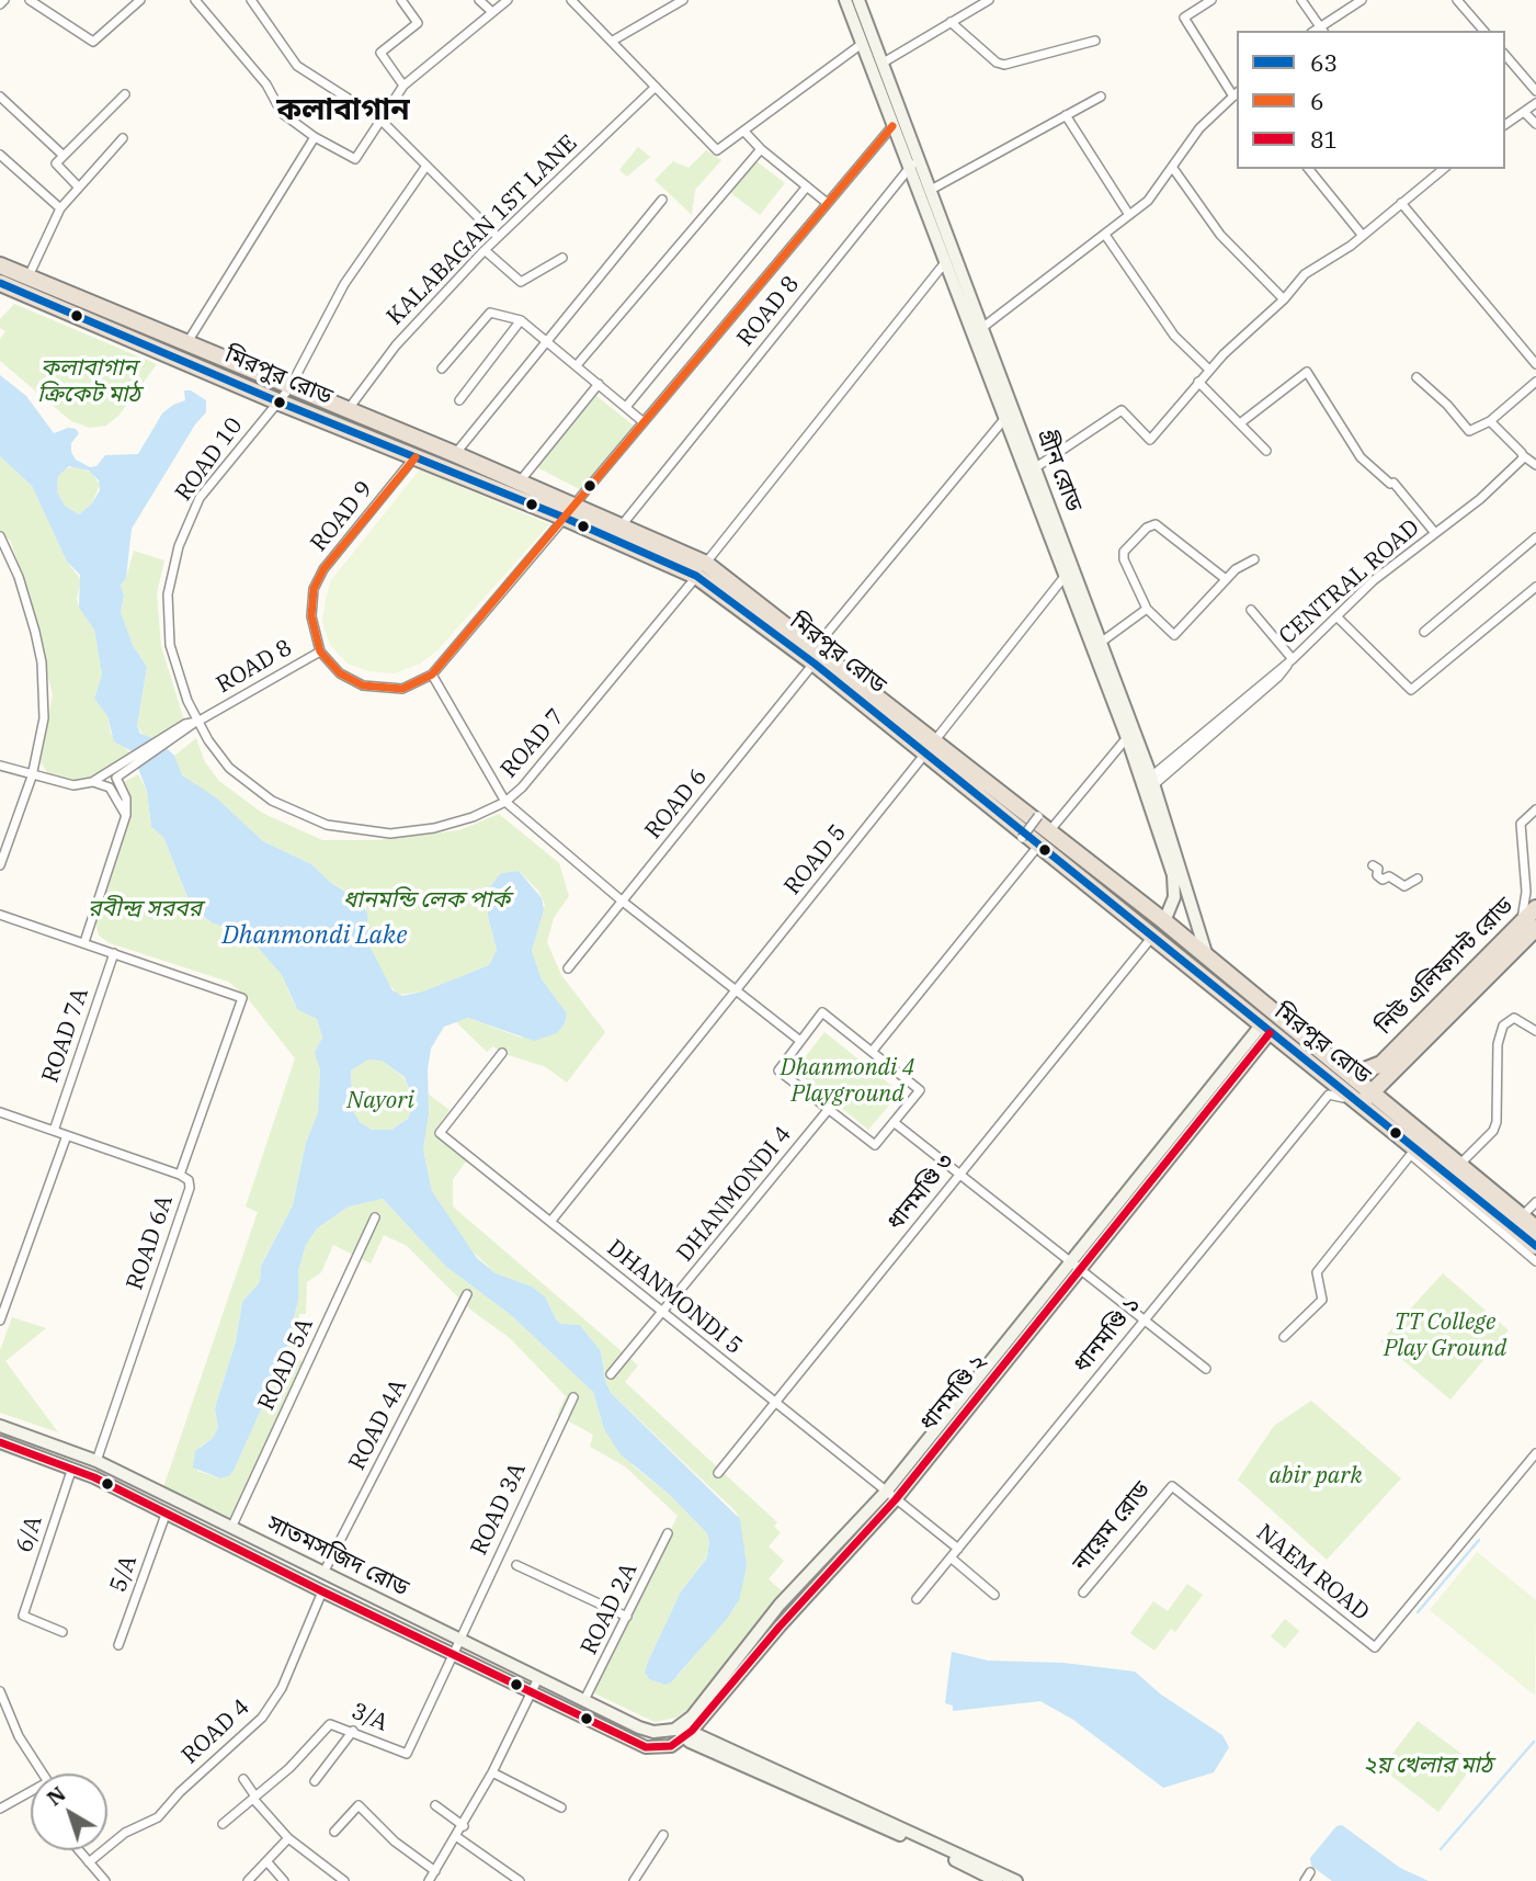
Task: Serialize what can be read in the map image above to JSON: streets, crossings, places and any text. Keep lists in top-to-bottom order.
{
  "streets": {
    "highway": ["মিরপুর রোড", "নিউ এলিফ্যান্ট রোড"],
    "main road": ["গ্রীন রোড", "ধানমণ্ডি ২", "সাতমসজিদ রোড"],
    "street": [
      "KALABAGAN 1ST LANE",
      "ROAD 8",
      "ROAD 10",
      "ROAD 9",
      "CENTRAL ROAD",
      "ROAD 7",
      "ROAD 6",
      "ROAD 5",
      "ROAD 7A",
      "ধানমণ্ডি ৩",
      "DHANMONDI 4",
      "ROAD 6A",
      "DHANMONDI 5",
      "ধানমণ্ডি ১",
      "ROAD 5A",
      "ROAD 4A",
      "ROAD 3A",
      "নায়েম রোড",
      "6/A",
      "NAEM ROAD",
      "5/A",
      "ROAD 2A",
      "3/A",
      "ROAD 4"
    ]
  },
  "crossings": [
    ["KALABAGAN 1ST LANE", "মিরপুর রোড"],
    ["ROAD 8", "মিরপুর রোড"],
    ["ROAD 8", "ROAD 10"],
    ["ROAD 8", "গ্রীন রোড"],
    ["ROAD 8", "ROAD 9"],
    ["ROAD 8", "ROAD 7"],
    ["মিরপুর রোড", "ROAD 10"],
    ["মিরপুর রোড", "গ্রীন রোড"],
    ["মিরপুর রোড", "ROAD 9"],
    ["মিরপুর রোড", "ROAD 7"],
    ["মিরপুর রোড", "ROAD 6"],
    ["মিরপুর রোড", "ROAD 5"],
    ["মিরপুর রোড", "নিউ এলিফ্যান্ট রোড"],
    ["মিরপুর রোড", "ধানমণ্ডি ৩"],
    ["মিরপুর রোড", "ধানমণ্ডি ১"],
    ["মিরপুর রোড", "ধানমণ্ডি ২"],
    ["ROAD 10", "ROAD 7"],
    ["গ্রীন রোড", "CENTRAL ROAD"],
    ["গ্রীন রোড", "ROAD 7"],
    ["গ্রীন রোড", "ROAD 6"],
    ["গ্রীন রোড", "ROAD 5"],
    ["ROAD 5", "DHANMONDI 5"],
    ["ROAD 7A", "ROAD 6A"],
    ["ধানমণ্ডি ৩", "DHANMONDI 5"],
    ["DHANMONDI 4", "DHANMONDI 5"],
    ["ROAD 6A", "সাতমসজিদ রোড"],
    ["DHANMONDI 5", "ধানমণ্ডি ২"],
    ["ROAD 5A", "সাতমসজিদ রোড"],
    ["ধানমণ্ডি ২", "সাতমসজিদ রোড"],
    ["ROAD 4A", "সাতমসজিদ রোড"],
    ["ROAD 3A", "সাতমসজিদ রোড"],
    ["ROAD 3A", "3/A"],
    ["নায়েম রোড", "NAEM ROAD"],
    ["6/A", "সাতমসজিদ রোড"],
    ["সাতমসজিদ রোড", "5/A"],
    ["সাতমসজিদ রোড", "ROAD 2A"],
    ["সাতমসজিদ রোড", "ROAD 4"]
  ],
  "districts": ["কলাবাগান"],
  "water": ["Dhanmondi Lake"],
  "parks": [
    "কলাবাগান ক্রিকেট মাঠ",
    "ধানমন্ডি লেক পার্ক",
    "রবীন্দ্র সরবর",
    "Dhanmondi 4 Playground",
    "Nayori",
    "TT College Play Ground",
    "abir park",
    "২য় খেলার মাঠ"
  ],
  "lines": ["transit line 6", "transit line 63", "transit line 81"],
  "legend": ["63", "6", "81"],
  "north": "top left"
}
